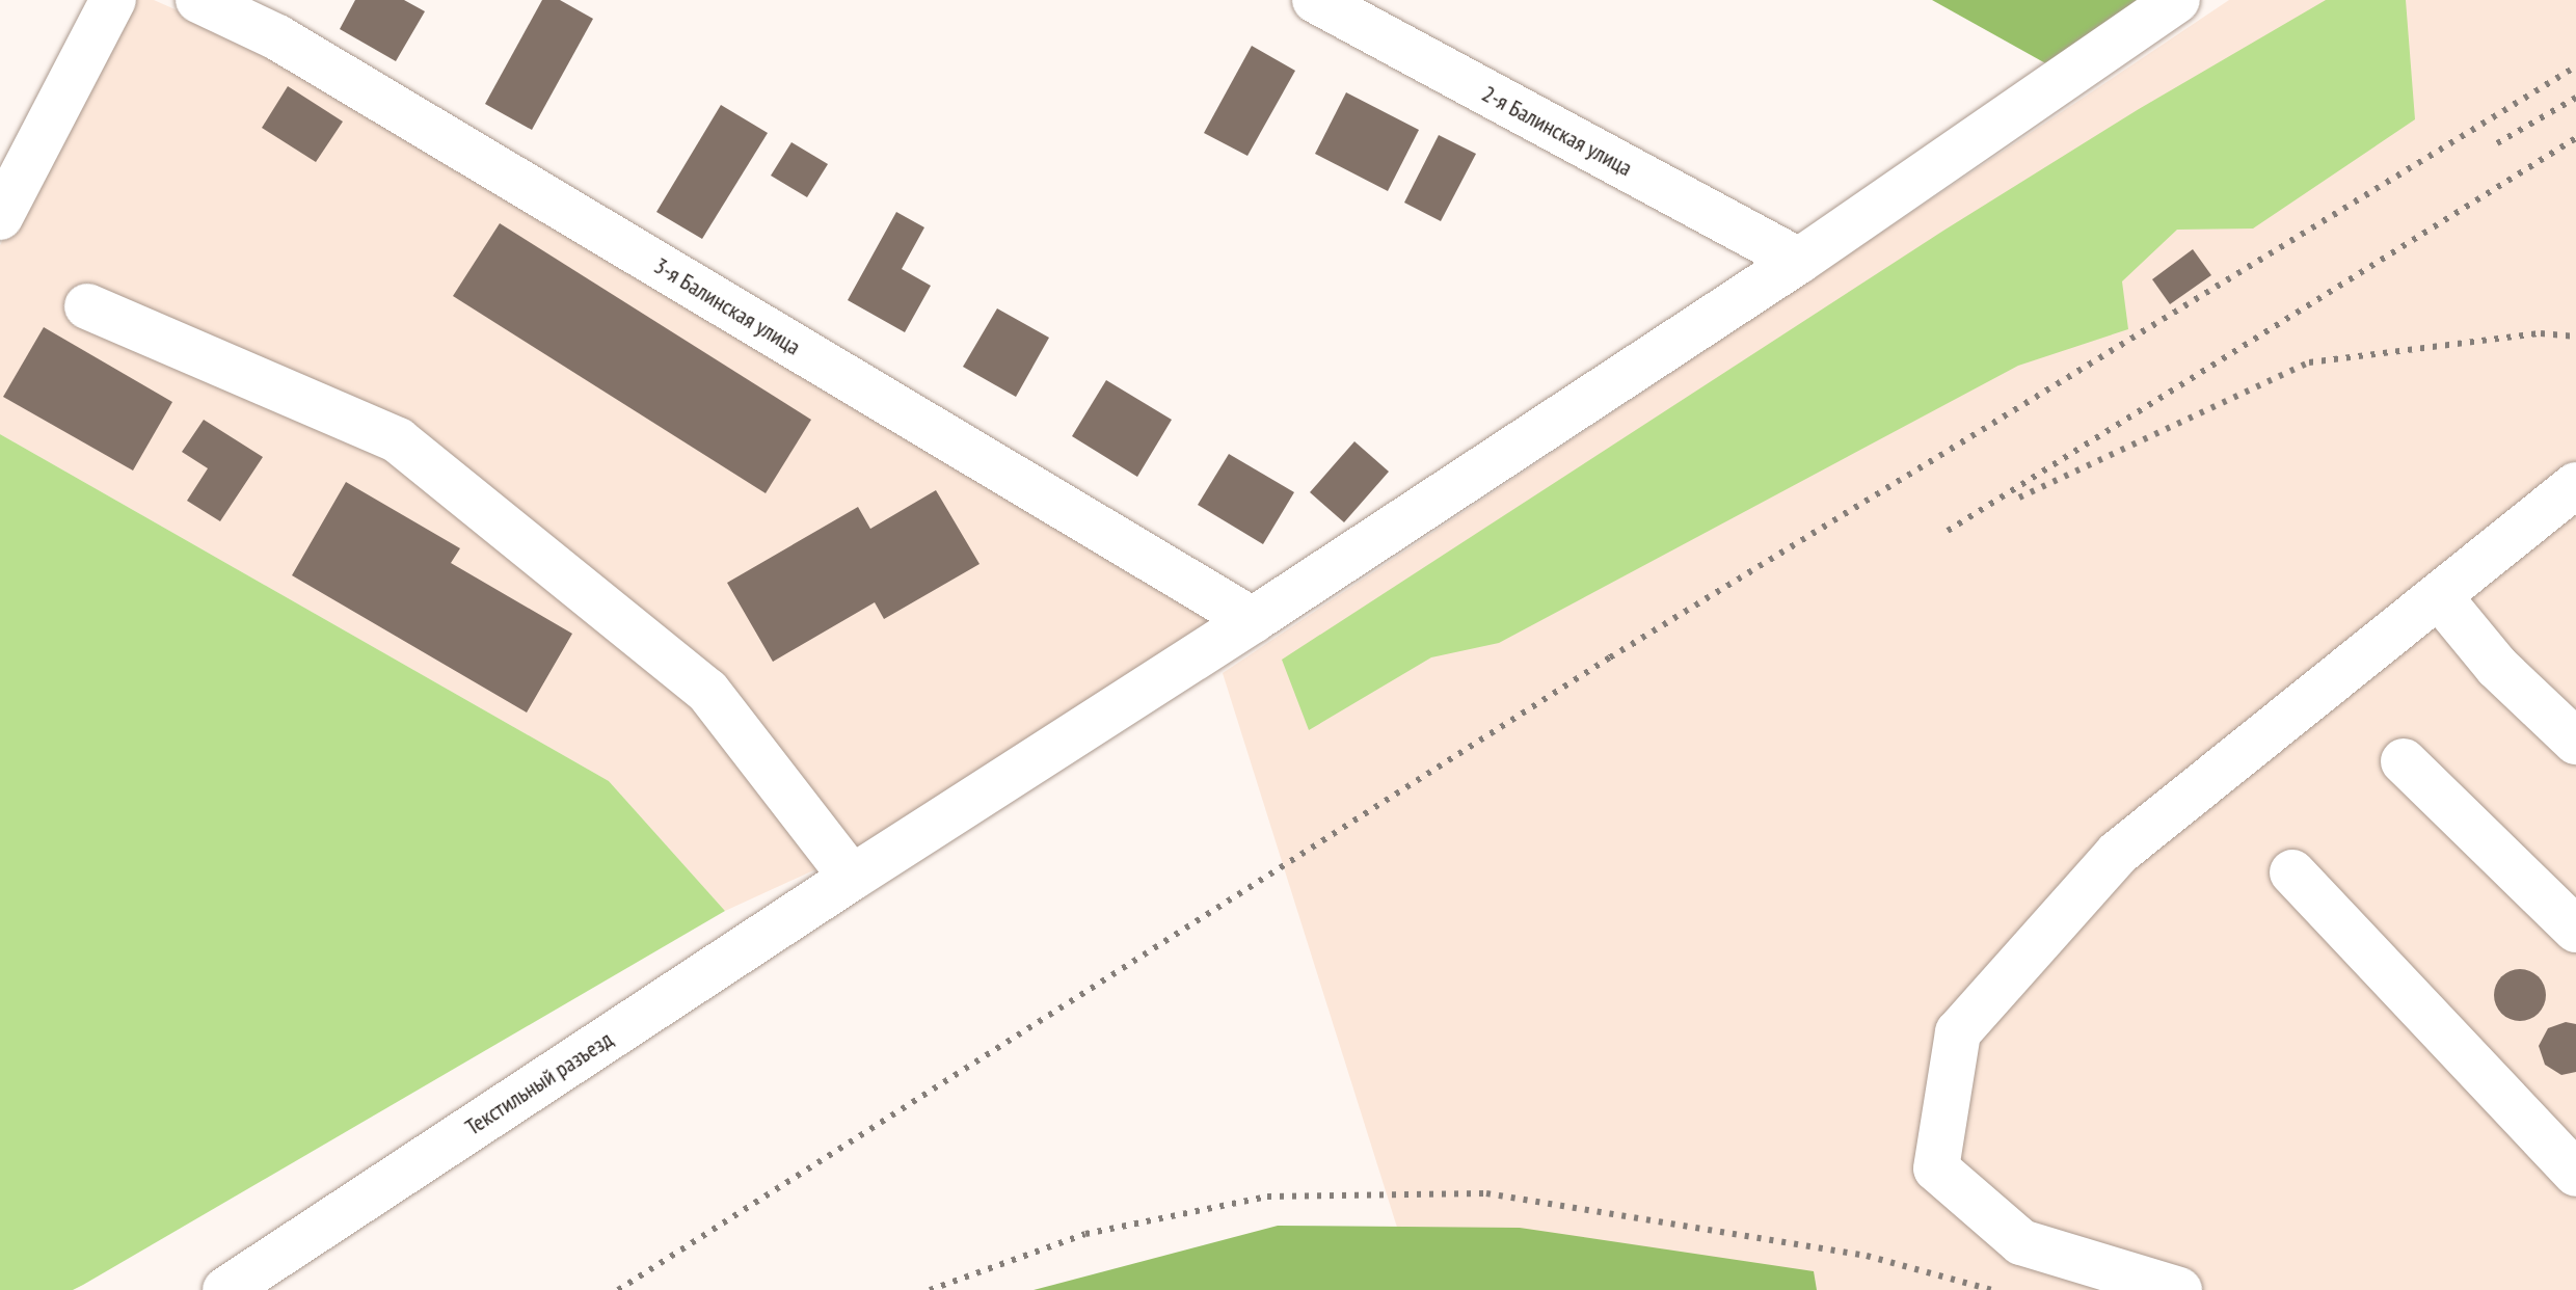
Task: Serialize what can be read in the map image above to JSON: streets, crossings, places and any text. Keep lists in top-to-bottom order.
{
  "streets": {
    "street": ["2-я Балинская улица", "3-я Балинская улица", "Текстильный разъезд"]
  },
  "crossings": [
    ["2-я Балинская улица", "Текстильный разъезд"],
    ["3-я Балинская улица", "Текстильный разъезд"]
  ]
}
